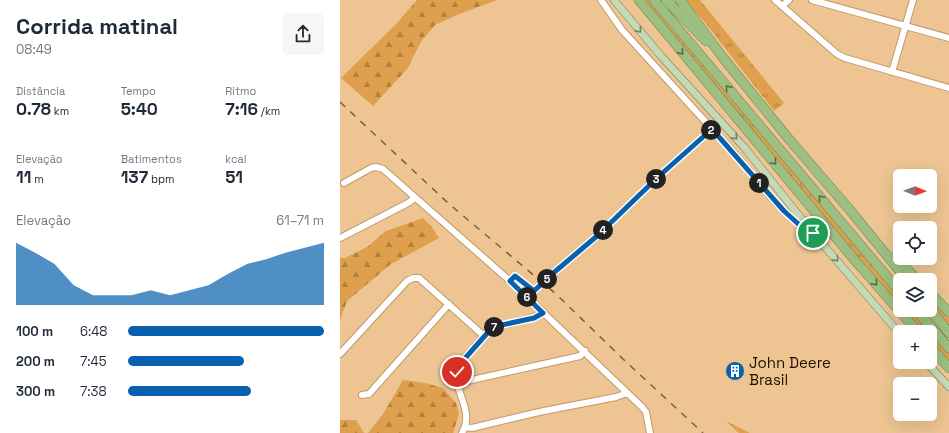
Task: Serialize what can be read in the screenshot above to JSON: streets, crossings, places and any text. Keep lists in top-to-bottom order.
{
  "places": {
    "building": ["John Deere Brasil"]
  },
  "north": "right",
  "page": {
    "heading": ["Corrida matinal", "08:49"],
    "stats": [
      ["Distância", "0.78 km"],
      ["Tempo", "5:40"],
      ["Ritmo", "7:16 /km"],
      ["Elevação", "11 m"],
      ["Batimentos", "137 bpm"],
      ["kcal", "51"]
    ],
    "pins": [
      "2",
      "3",
      "1",
      "4",
      "5",
      "6",
      "7"
    ],
    "map_buttons": ["+", "−"],
    "chart": ["Elevação", "61–71 m"],
    "list": [
      {
        "name": "100 m",
        "note": "6:48"
      },
      {
        "name": "200 m",
        "note": "7:45"
      },
      {
        "name": "300 m",
        "note": "7:38"
      }
    ]
  }
}
